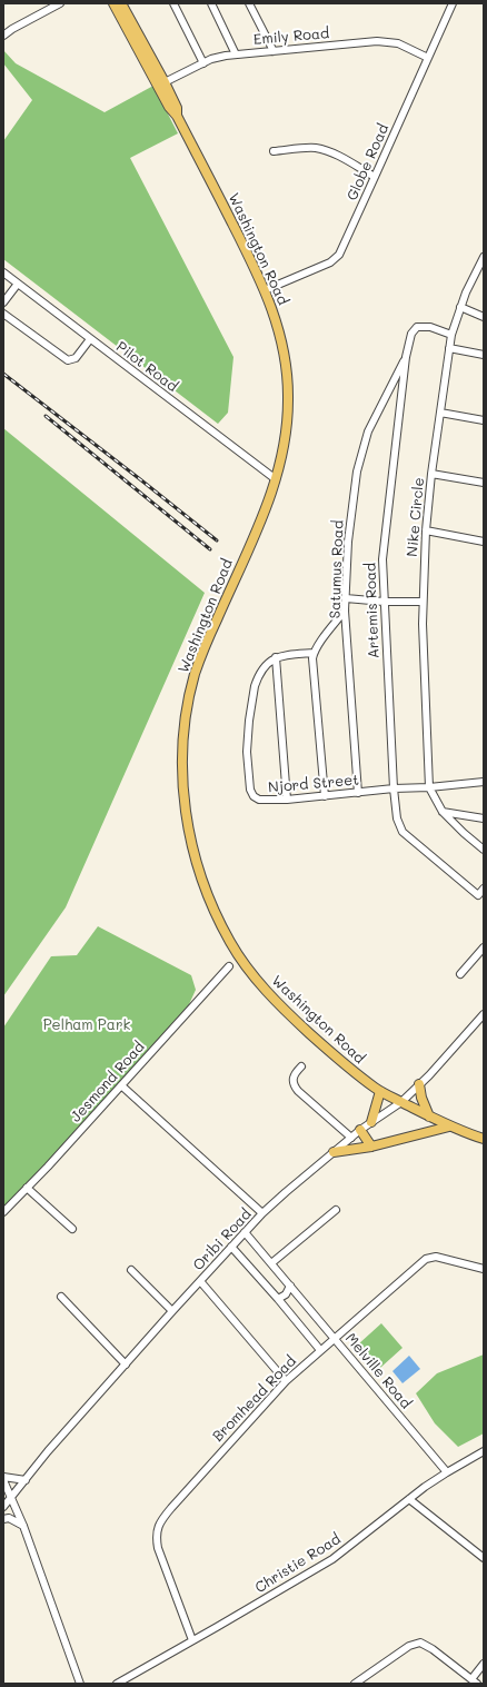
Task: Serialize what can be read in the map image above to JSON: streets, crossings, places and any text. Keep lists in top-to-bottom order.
{
  "streets": {
    "main road": ["Washington Road"],
    "street": [
      "Emily Road",
      "Globe Road",
      "Pilot Road",
      "Nike Circle",
      "Satumus Road",
      "Artemis Road",
      "Njord Street",
      "Jesmond Road",
      "Oribi Road",
      "Melville Road",
      "Bromhead Road",
      "Christie Road"
    ]
  },
  "crossings": [
    ["Emily Road", "Globe Road"],
    ["Emily Road", "Washington Road"],
    ["Globe Road", "Washington Road"],
    ["Washington Road", "Pilot Road"],
    ["Washington Road", "Oribi Road"],
    ["Nike Circle", "Artemis Road"],
    ["Nike Circle", "Njord Street"],
    ["Satumus Road", "Artemis Road"],
    ["Satumus Road", "Njord Street"],
    ["Artemis Road", "Njord Street"],
    ["Oribi Road", "Melville Road"],
    ["Melville Road", "Bromhead Road"],
    ["Melville Road", "Christie Road"],
    ["Bromhead Road", "Christie Road"]
  ],
  "parks": ["Pelham Park"]
}
